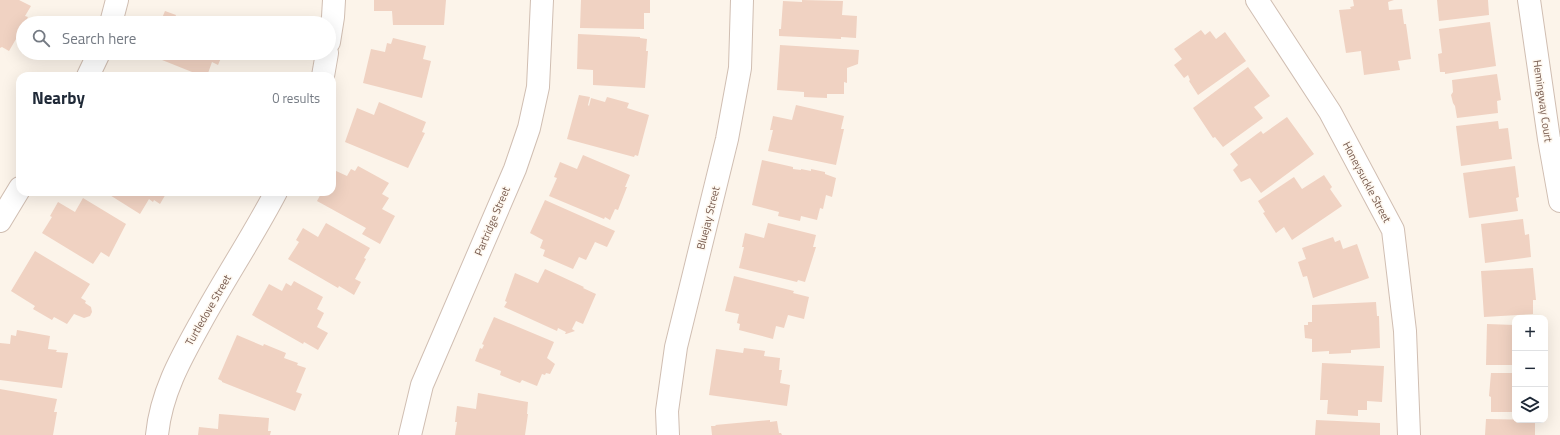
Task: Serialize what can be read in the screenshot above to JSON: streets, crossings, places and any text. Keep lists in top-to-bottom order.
{
  "streets": {
    "street": [
      "Hemingway Court",
      "Honeysuckle Street",
      "Bluejay Street",
      "Partridge Street",
      "Turtledove Street"
    ]
  },
  "page": {
    "search": "Search here",
    "heading": ["Nearby", "0 results"],
    "map_buttons": ["+", "−"]
  }
}
